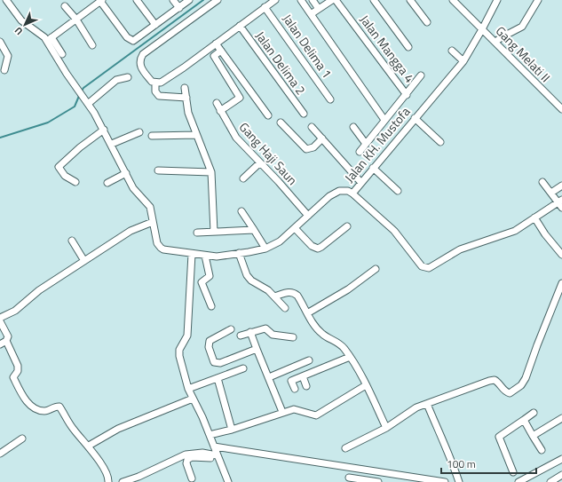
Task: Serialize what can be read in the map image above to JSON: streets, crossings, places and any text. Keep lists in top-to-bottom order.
{
  "streets": {
    "street": [
      "Jalan Delima 1",
      "Jalan Mangga 4",
      "Gang Melati II",
      "Jalan Delima 2",
      "Jalan KH. Mustofa",
      "Gang Haji Saun"
    ]
  },
  "crossings": [
    ["Gang Melati II", "Jalan KH. Mustofa"],
    ["Jalan KH. Mustofa", "Gang Haji Saun"]
  ],
  "scale_bar": "100 m",
  "north": "bottom left"
}
